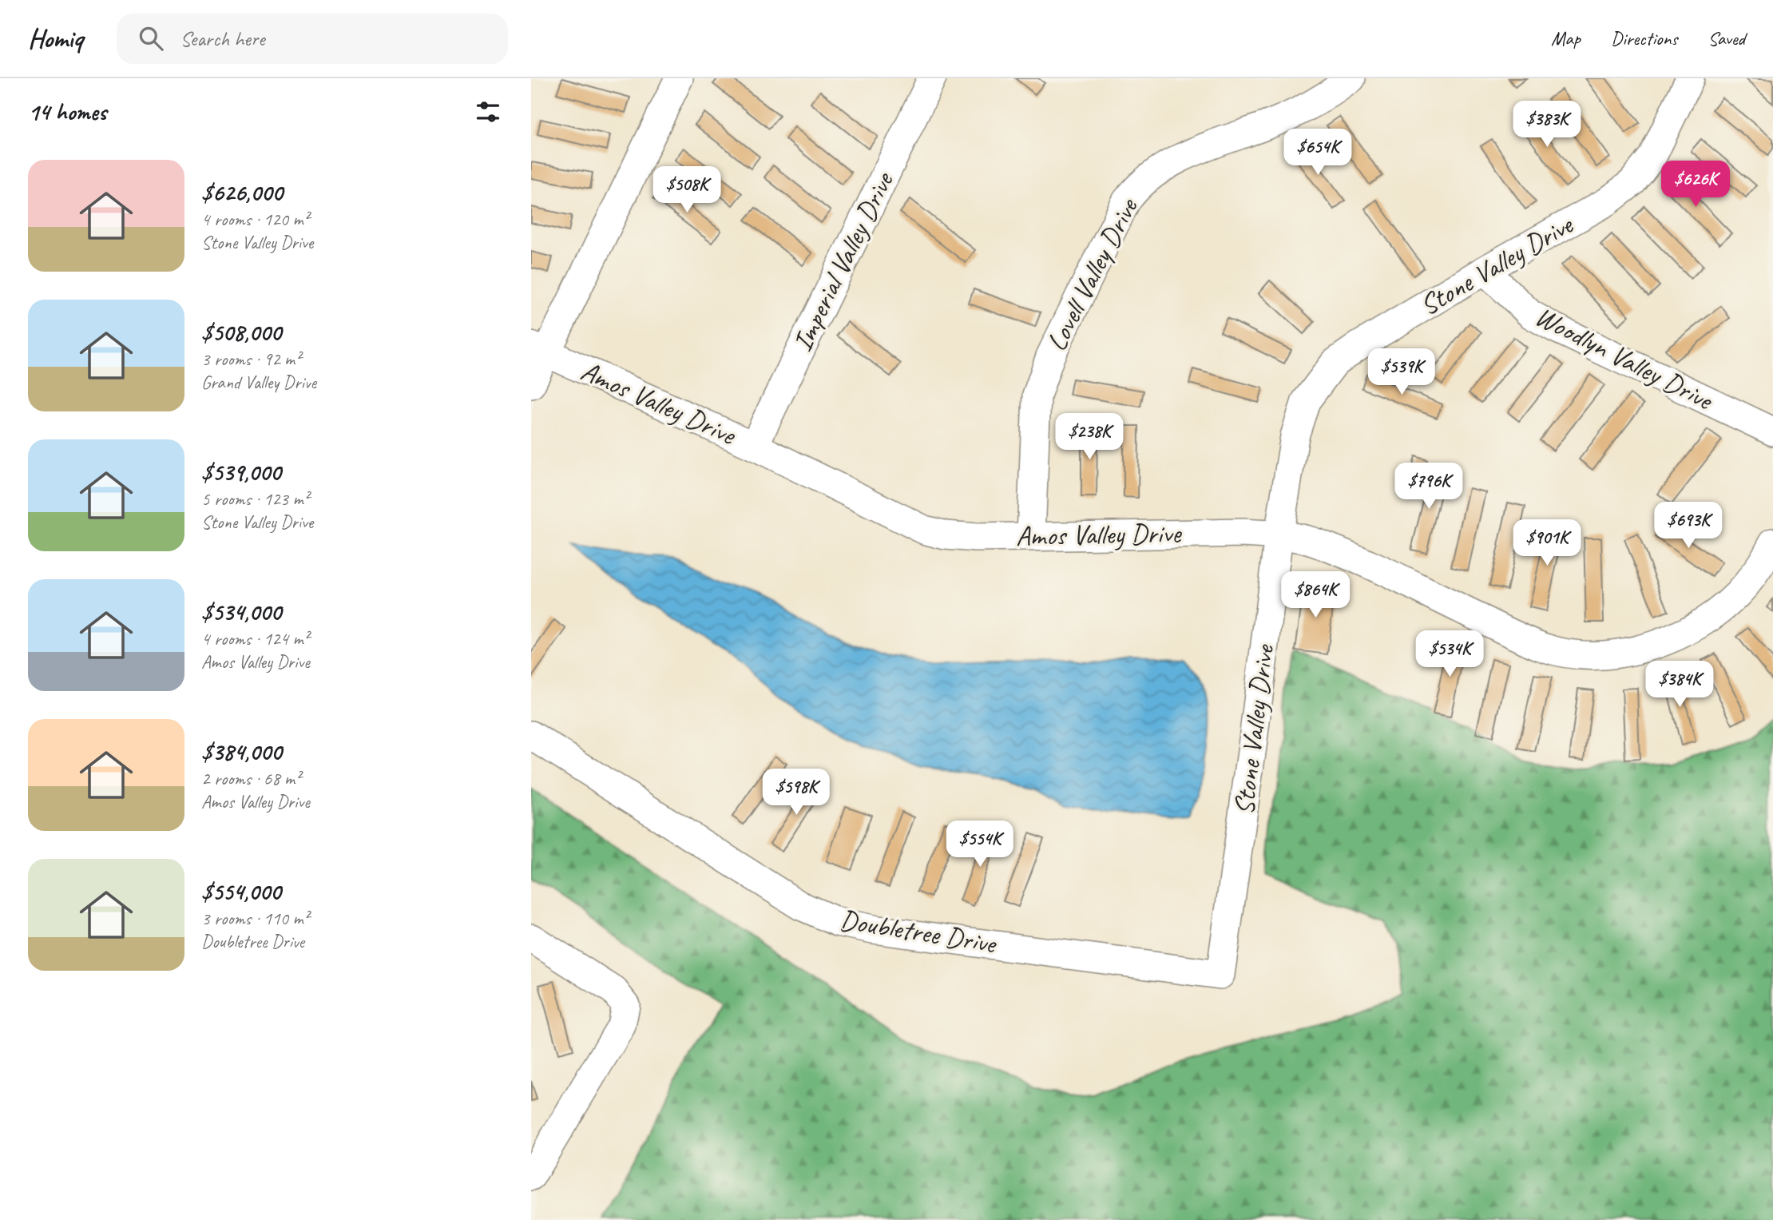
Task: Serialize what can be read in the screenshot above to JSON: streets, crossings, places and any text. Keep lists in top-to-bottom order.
{
  "streets": {
    "street": [
      "Imperial Valley Drive",
      "Stone Valley Drive",
      "Lovell Valley Drive",
      "Woodlyn Valley Drive",
      "Amos Valley Drive",
      "Doubletree Drive"
    ]
  },
  "crossings": [
    ["Imperial Valley Drive", "Amos Valley Drive"],
    ["Stone Valley Drive", "Woodlyn Valley Drive"],
    ["Stone Valley Drive", "Amos Valley Drive"],
    ["Stone Valley Drive", "Doubletree Drive"],
    ["Lovell Valley Drive", "Amos Valley Drive"]
  ],
  "page": {
    "header": "Homiq",
    "search": "Search here",
    "nav": ["Map", "Directions", "Saved"],
    "heading": "14 homes",
    "price": [
      "$383K",
      "$654K",
      "$626K",
      "$508K",
      "$539K",
      "$238K",
      "$796K",
      "$693K",
      "$901K",
      "$864K",
      "$534K",
      "$384K",
      "$598K",
      "$554K"
    ],
    "list": [
      {
        "name": "$626,000",
        "note": "4 rooms · 120 m² · Stone Valley Drive"
      },
      {
        "name": "$508,000",
        "note": "3 rooms · 92 m² · Grand Valley Drive"
      },
      {
        "name": "$539,000",
        "note": "5 rooms · 123 m² · Stone Valley Drive"
      },
      {
        "name": "$534,000",
        "note": "4 rooms · 124 m² · Amos Valley Drive"
      },
      {
        "name": "$384,000",
        "note": "2 rooms · 68 m² · Amos Valley Drive"
      },
      {
        "name": "$554,000",
        "note": "3 rooms · 110 m² · Doubletree Drive"
      }
    ]
  }
}
